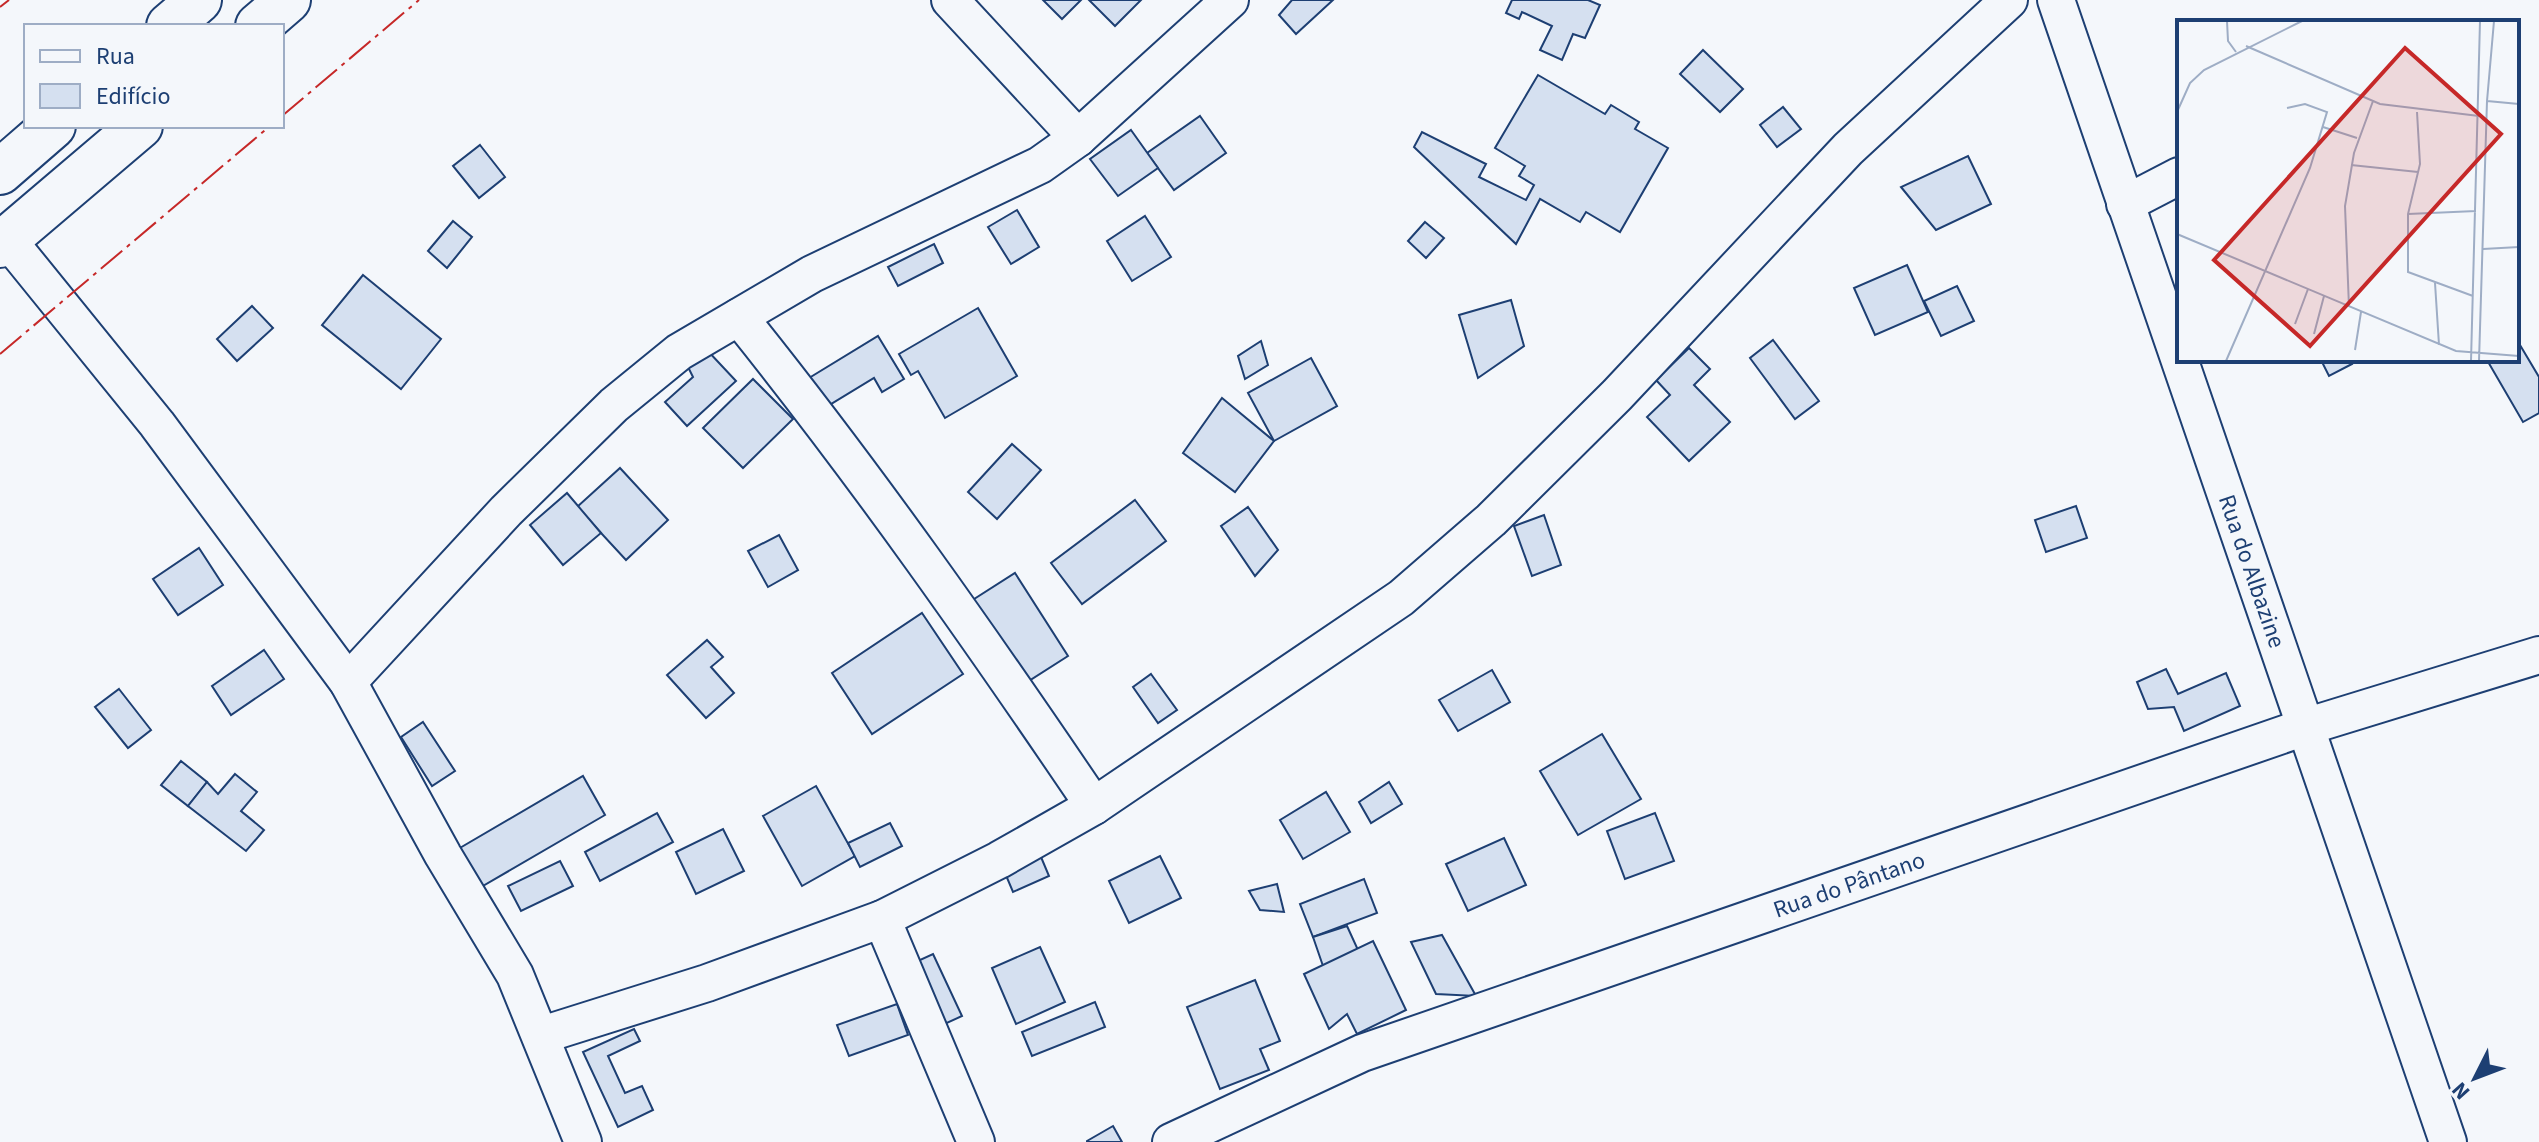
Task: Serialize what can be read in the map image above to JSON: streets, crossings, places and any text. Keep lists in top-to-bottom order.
{
  "streets": {
    "street": ["Rua do Albazine", "Rua do Pântano"]
  },
  "crossings": [
    ["Rua do Albazine", "Rua do Pântano"]
  ],
  "legend": ["Rua", "Edifício"],
  "north": "bottom left"
}
